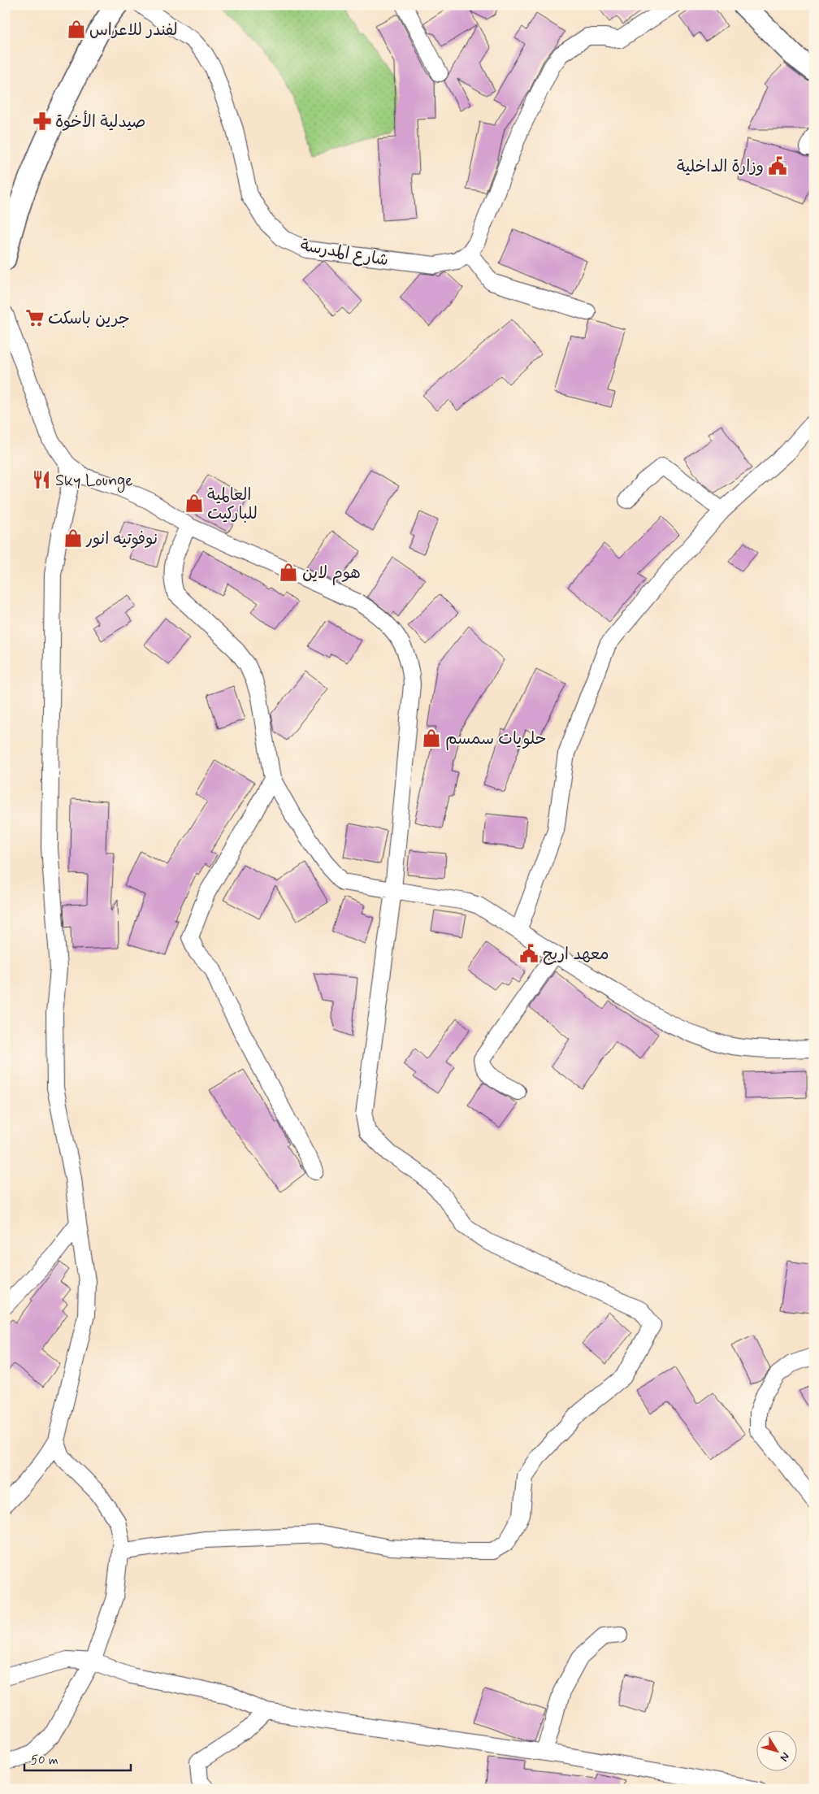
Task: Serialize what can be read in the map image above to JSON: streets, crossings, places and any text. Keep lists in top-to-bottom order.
{
  "streets": {
    "street": ["شارع المدرسة"]
  },
  "places": {
    "shop": [
      "لفندر للاعراس",
      "العالمية للباركيت",
      "نوفوتيه انور",
      "هوم لاين",
      "حلويات سمسم"
    ],
    "pharmacy": ["صيدلية الأخوة"],
    "public building": ["وزارة الداخلية", "معهد اريج"],
    "supermarket": ["جرين باسكت"],
    "restaurant": ["Sky Lounge"]
  },
  "scale_bar": "50 m",
  "north": "bottom right"
}
